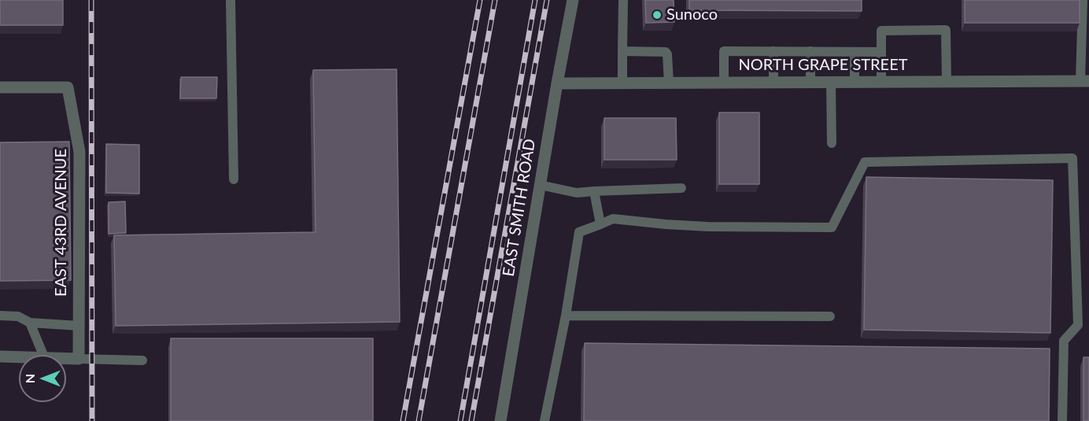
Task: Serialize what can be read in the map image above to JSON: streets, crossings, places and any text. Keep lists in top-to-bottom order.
{
  "streets": {
    "street": ["NORTH GRAPE STREET", "EAST SMITH ROAD", "EAST 43RD AVENUE"]
  },
  "crossings": [
    ["NORTH GRAPE STREET", "EAST SMITH ROAD"]
  ],
  "places": ["Sunoco"],
  "north": "left"
}
